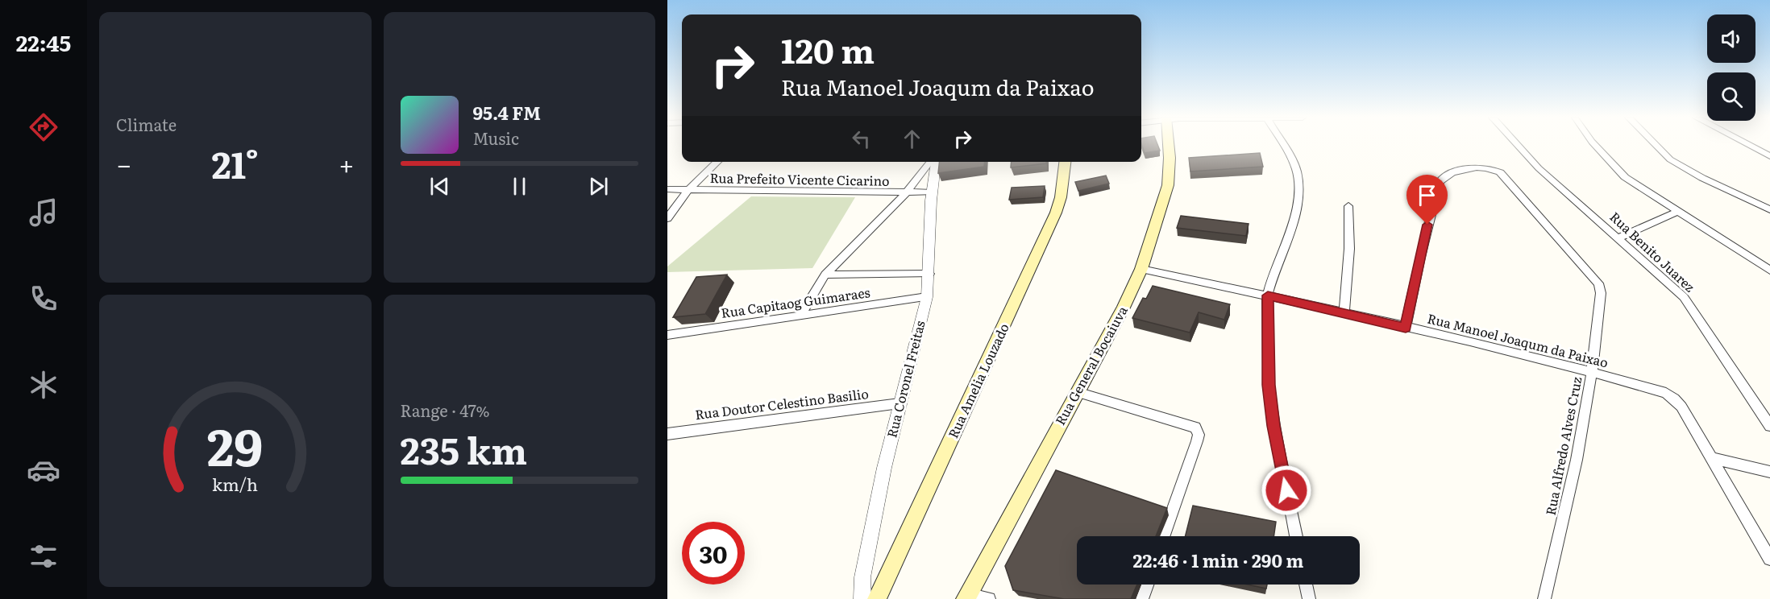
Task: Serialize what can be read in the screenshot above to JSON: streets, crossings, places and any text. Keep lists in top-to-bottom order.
{
  "streets": {
    "main road": ["Rua General Bocaiuva", "Rua Amelia Louzado"],
    "street": [
      "Rua Prefeito Vicente Cicarino",
      "Rua Benito Juarez",
      "Rua Capitaog Guimaraes",
      "Rua Manoel Joaqum da Paixao",
      "Rua Coronel Freitas",
      "Rua Doutor Celestino Basilio",
      "Rua Alfredo Alves Cruz"
    ]
  },
  "crossings": [
    ["Rua Prefeito Vicente Cicarino", "Rua Coronel Freitas"],
    ["Rua Capitaog Guimaraes", "Rua Coronel Freitas"],
    ["Rua Manoel Joaqum da Paixao", "Rua General Bocaiuva"],
    ["Rua Manoel Joaqum da Paixao", "Rua Alfredo Alves Cruz"],
    ["Rua Coronel Freitas", "Rua Doutor Celestino Basilio"]
  ],
  "page": {
    "tabs": "22:45",
    "tile": [
      "Climate",
      ["Range · 47%", "235 km"]
    ],
    "turn": ["120 m", "Rua Manoel Joaqum da Paixao"],
    "song": ["95.4 FM", "Music"],
    "heat": ["−", "21°", "+"],
    "limit": "30",
    "trip": "22:46 · 1 min · 290 m",
    "gauge": ["29", "km/h"]
  }
}
